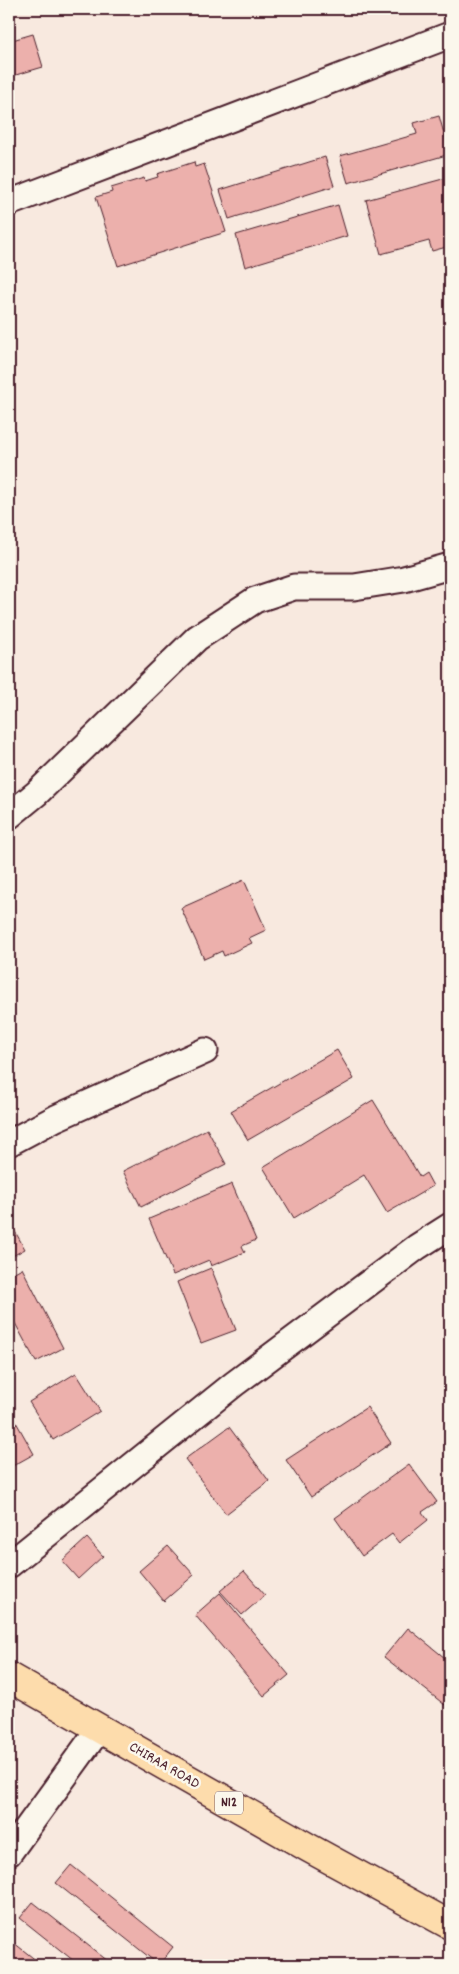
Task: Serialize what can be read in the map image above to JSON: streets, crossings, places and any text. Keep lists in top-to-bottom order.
{
  "streets": {
    "highway": ["CHIRAA ROAD", "N12"]
  }
}
